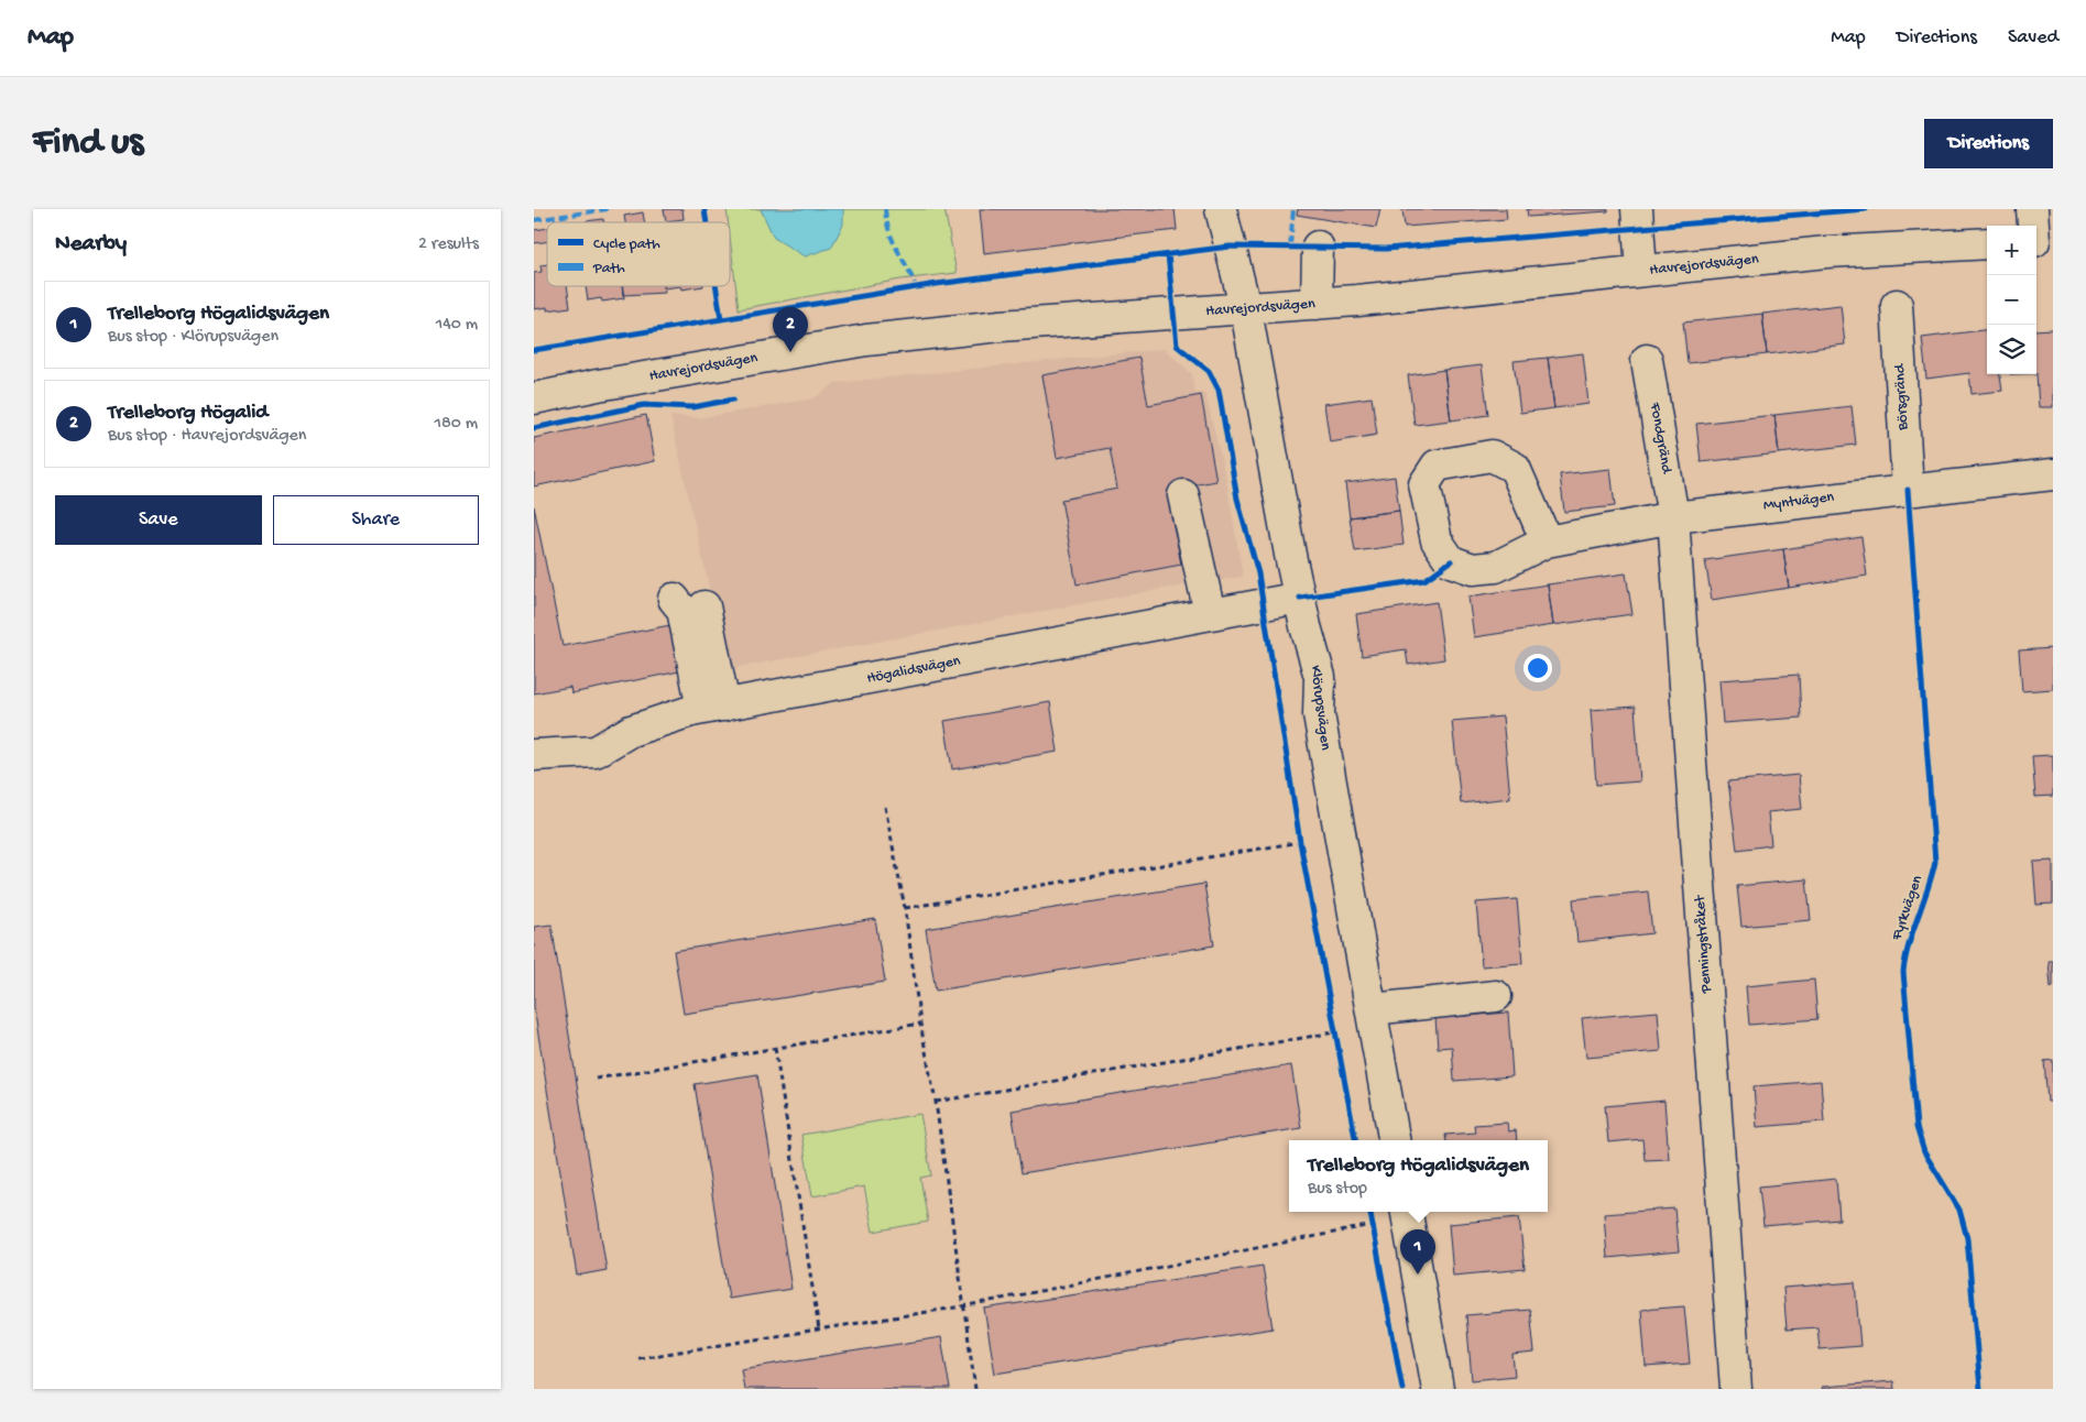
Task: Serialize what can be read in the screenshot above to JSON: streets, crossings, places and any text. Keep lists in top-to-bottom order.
{
  "streets": {
    "street": [
      "Havrejordsvägen",
      "Börsgränd",
      "Fondgränd",
      "Myntvägen",
      "Högalidsvägen",
      "Klörupsvägen",
      "Penningstråket"
    ],
    "cycle path": ["Fyrkvägen"]
  },
  "crossings": [
    ["Havrejordsvägen", "Klörupsvägen"],
    ["Börsgränd", "Myntvägen"],
    ["Fondgränd", "Myntvägen"],
    ["Fondgränd", "Penningstråket"],
    ["Myntvägen", "Penningstråket"],
    ["Högalidsvägen", "Klörupsvägen"]
  ],
  "legend": ["Cycle path", "Path"],
  "page": {
    "header": "Map",
    "nav": ["Map", "Directions", "Saved"],
    "buttons": [
      "Directions",
      ["Save", "Share"]
    ],
    "title": "Find us",
    "heading": ["Nearby", "2 results"],
    "map_buttons": ["+", "−"],
    "list": [
      {
        "mark": "1",
        "name": "Trelleborg Högalidsvägen",
        "note": "Bus stop · Klörupsvägen",
        "value": "140 m"
      },
      {
        "mark": "2",
        "name": "Trelleborg Högalid",
        "note": "Bus stop · Havrejordsvägen",
        "value": "180 m"
      }
    ],
    "pins": ["2", "1"],
    "popup": ["Trelleborg Högalidsvägen", "Bus stop"]
  }
}
